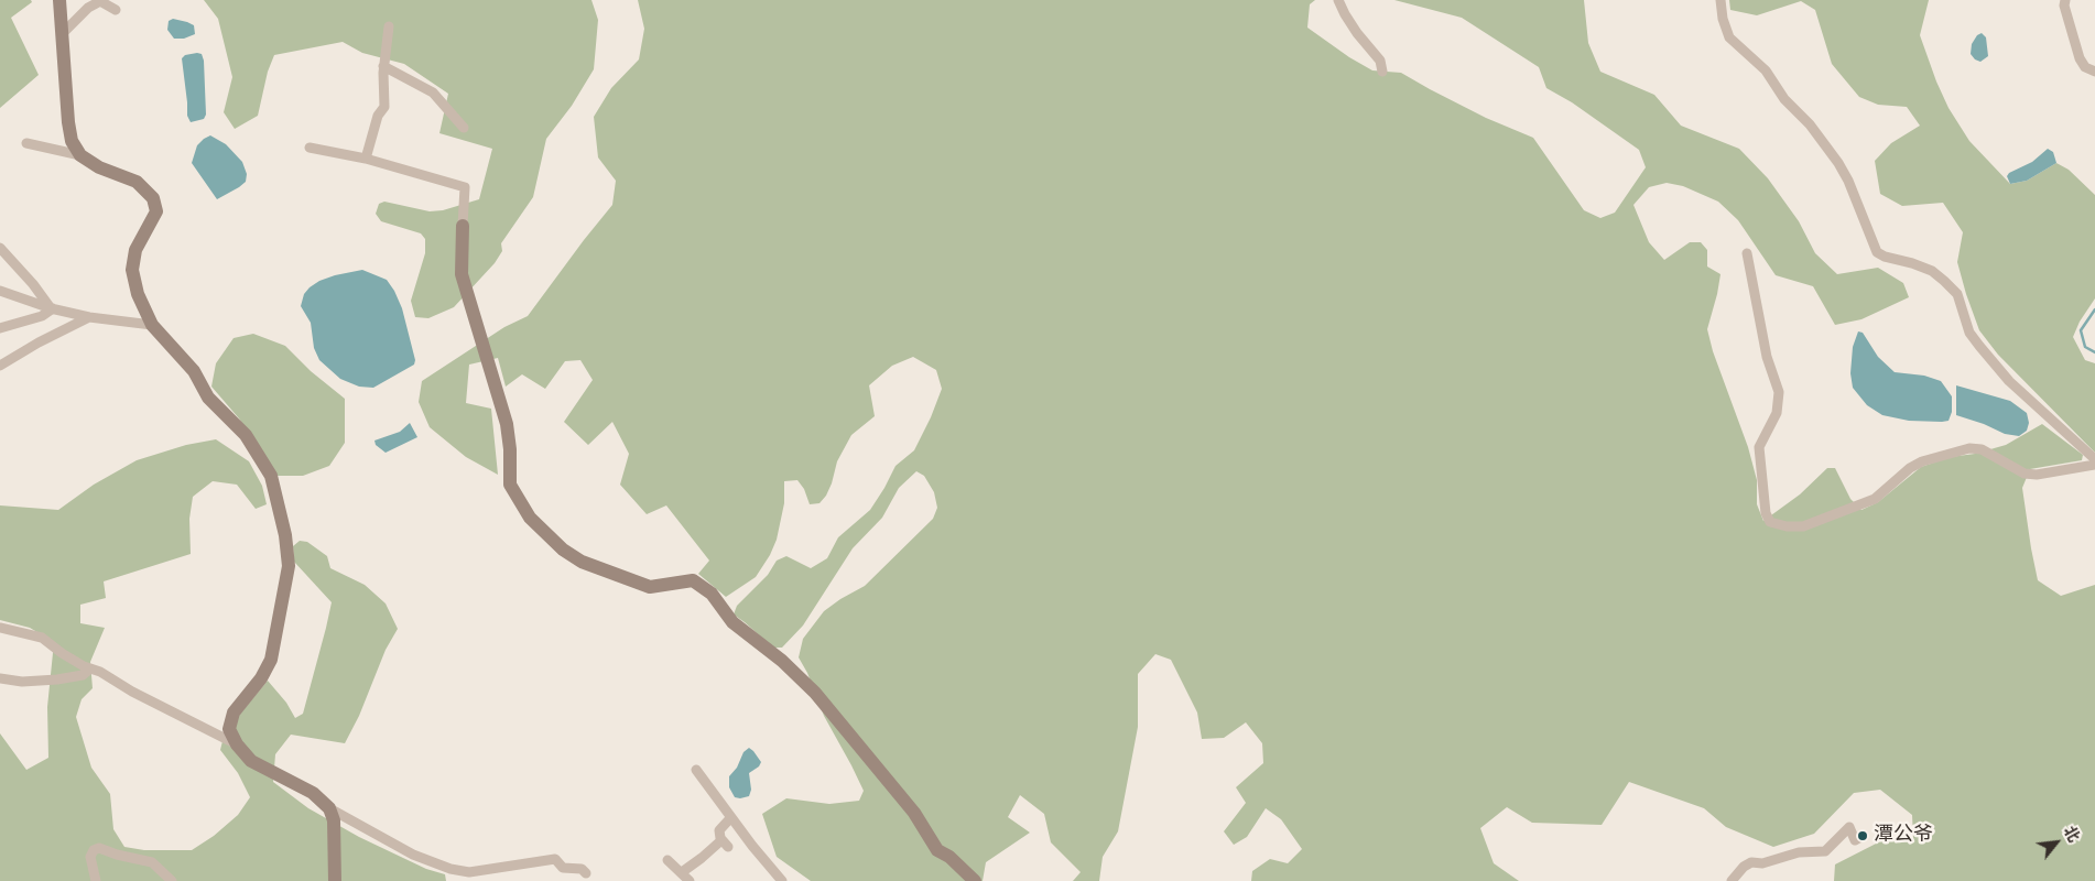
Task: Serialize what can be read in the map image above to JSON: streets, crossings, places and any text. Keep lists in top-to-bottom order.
{
  "places": ["潭公爷"],
  "north": "top right"
}
